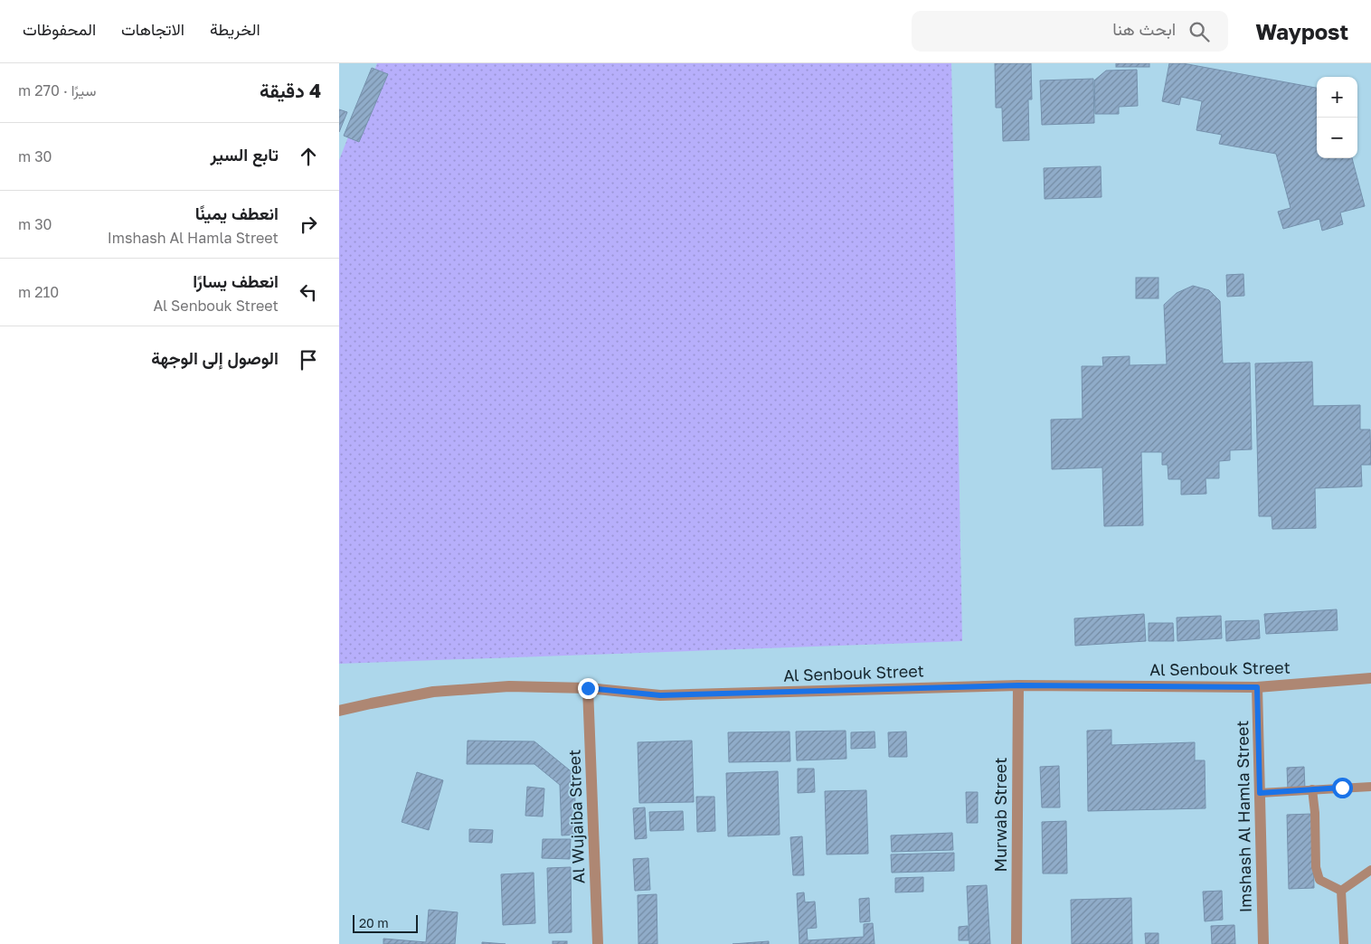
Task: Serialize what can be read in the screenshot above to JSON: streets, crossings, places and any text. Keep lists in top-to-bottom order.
{
  "streets": {
    "street": [
      "Al Senbouk Street",
      "Murwab Street",
      "Al Wujaiba Street",
      "Imshash Al Hamla Street"
    ]
  },
  "crossings": [
    ["Al Senbouk Street", "Murwab Street"],
    ["Al Senbouk Street", "Al Wujaiba Street"],
    ["Al Senbouk Street", "Imshash Al Hamla Street"]
  ],
  "scale_bar": "20 m",
  "page": {
    "header": "Waypost",
    "search": "ابحث هنا",
    "nav": ["الخريطة", "الاتجاهات", "المحفوظات"],
    "heading": ["4 دقيقة", "سيرًا · 270 m"],
    "map_buttons": ["+", "−"],
    "list": [
      ["تابع السير", "30 m"],
      ["انعطف يمينًا", "Imshash Al Hamla Street", "30 m"],
      ["انعطف يسارًا", "Al Senbouk Street", "210 m"],
      "الوصول إلى الوجهة"
    ],
    "scale": "20 m"
  }
}
